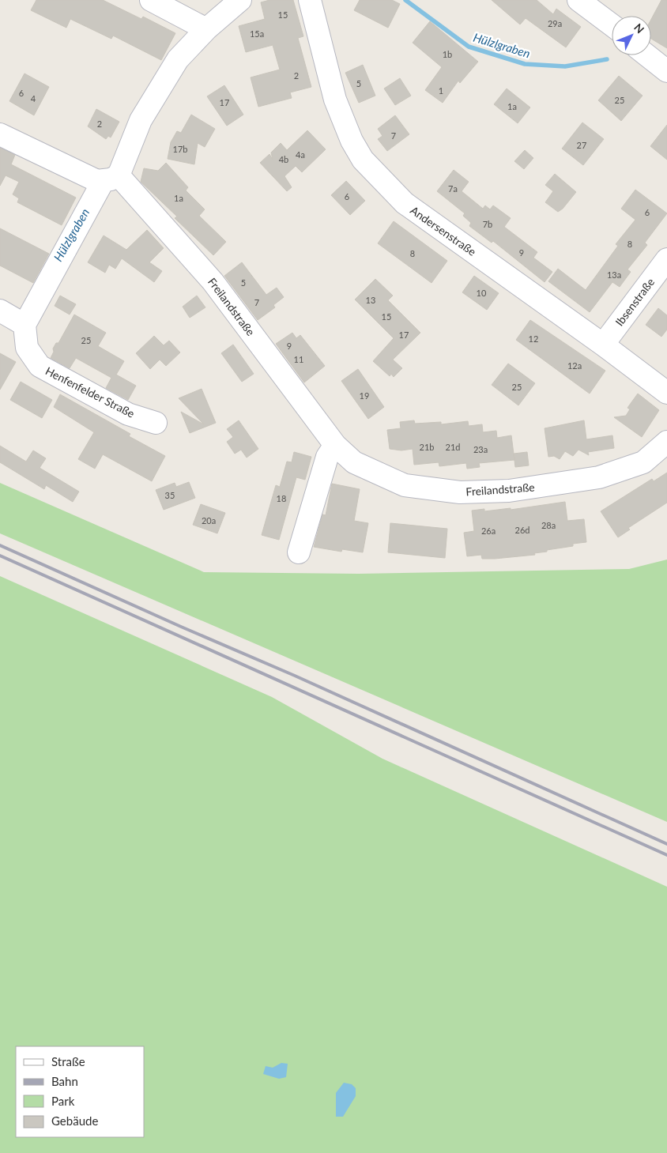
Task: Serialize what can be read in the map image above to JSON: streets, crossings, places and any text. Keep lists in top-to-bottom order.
{
  "streets": {
    "street": [
      "Andersenstraße",
      "Ibsenstraße",
      "Freilandstraße",
      "Henfenfelder Straße"
    ]
  },
  "crossings": [
    ["Andersenstraße", "Ibsenstraße"]
  ],
  "water": ["Hülzlgraben"],
  "house_numbers": [
    "15",
    "29a",
    "15a",
    "1b",
    "2",
    "5",
    "1",
    "6",
    "4",
    "25",
    "17",
    "1a",
    "2",
    "7",
    "27",
    "17b",
    "4a",
    "4b",
    "7a",
    "6",
    "1a",
    "6",
    "7b",
    "8",
    "9",
    "8",
    "13a",
    "5",
    "10",
    "13",
    "7",
    "15",
    "17",
    "12",
    "25",
    "9",
    "11",
    "12a",
    "25",
    "19",
    "21b",
    "21d",
    "23a",
    "35",
    "18",
    "20a",
    "28a",
    "26d",
    "26a"
  ],
  "legend": [
    "Straße",
    "Bahn",
    "Park",
    "Gebäude"
  ],
  "north": "top right"
}
